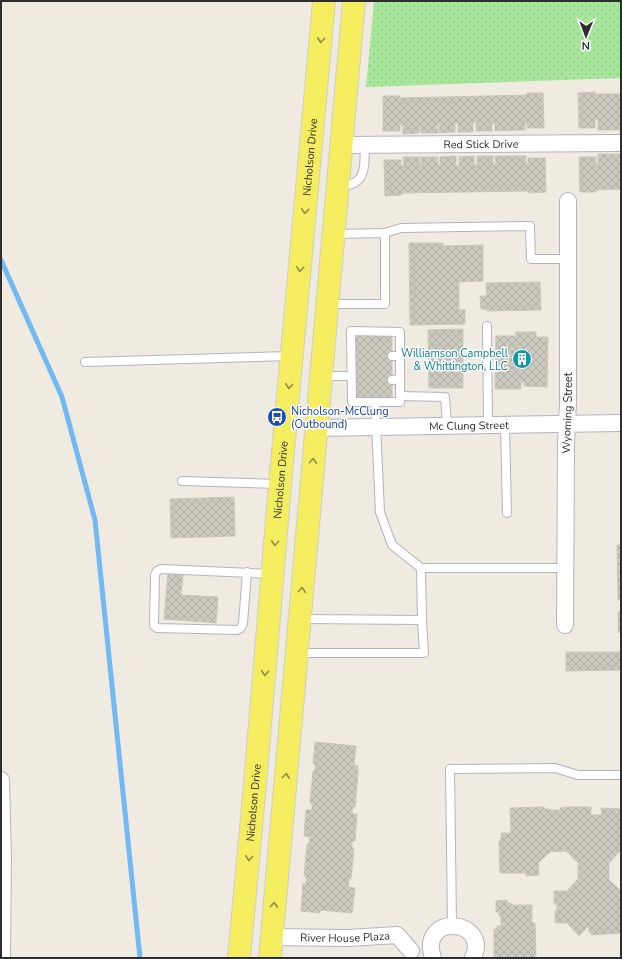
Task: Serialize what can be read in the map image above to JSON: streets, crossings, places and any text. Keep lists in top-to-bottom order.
{
  "streets": {
    "main road": ["Nicholson Drive"],
    "street": [
      "Red Stick Drive",
      "Wyoming Street",
      "Mc Clung Street",
      "River House Plaza"
    ]
  },
  "crossings": [
    ["Wyoming Street", "Mc Clung Street"]
  ],
  "places": {
    "building": ["Williamson Campbell & Whittington, LLC"],
    "bus stop": ["Nicholson-McClung (Outbound)"]
  },
  "north": "bottom"
}
